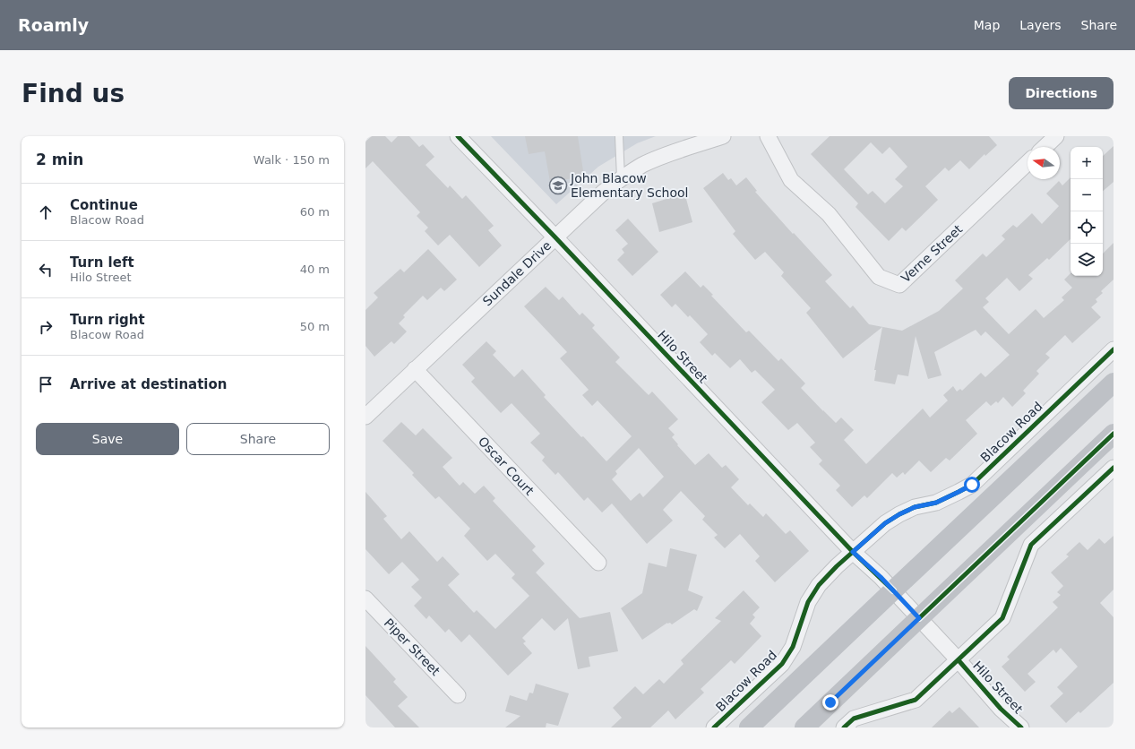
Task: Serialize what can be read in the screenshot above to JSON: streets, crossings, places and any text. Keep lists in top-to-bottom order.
{
  "streets": {
    "street": [
      "Verne Street",
      "Sundale Drive",
      "Hilo Street",
      "Blacow Road",
      "Oscar Court",
      "Piper Street"
    ]
  },
  "crossings": [
    ["Sundale Drive", "Hilo Street"],
    ["Sundale Drive", "Oscar Court"],
    ["Hilo Street", "Blacow Road"]
  ],
  "places": {
    "school or university": ["John Blacow Elementary School"]
  },
  "north": "left",
  "page": {
    "header": "Roamly",
    "nav": ["Map", "Layers", "Share"],
    "buttons": [
      "Directions",
      ["Save", "Share"]
    ],
    "title": "Find us",
    "heading": ["2 min", "Walk · 150 m"],
    "map_buttons": ["+", "−"],
    "list": [
      ["Continue", "Blacow Road", "60 m"],
      ["Turn left", "Hilo Street", "40 m"],
      ["Turn right", "Blacow Road", "50 m"],
      "Arrive at destination"
    ]
  }
}
